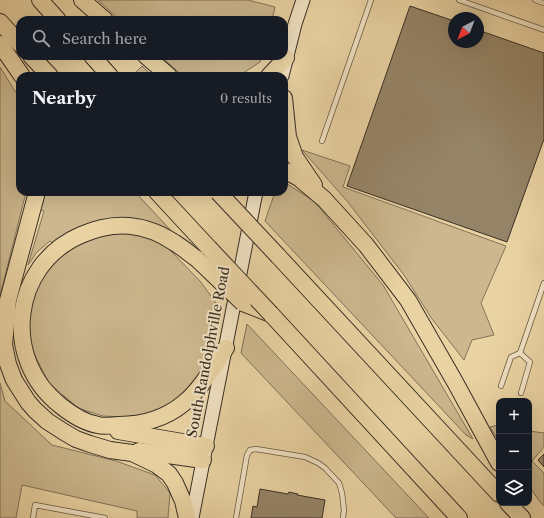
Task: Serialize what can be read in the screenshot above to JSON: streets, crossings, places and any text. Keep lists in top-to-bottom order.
{
  "streets": {
    "main road": ["South Randolphville Road"]
  },
  "north": "bottom left",
  "page": {
    "search": "Search here",
    "heading": ["Nearby", "0 results"],
    "map_buttons": ["+", "−"]
  }
}
